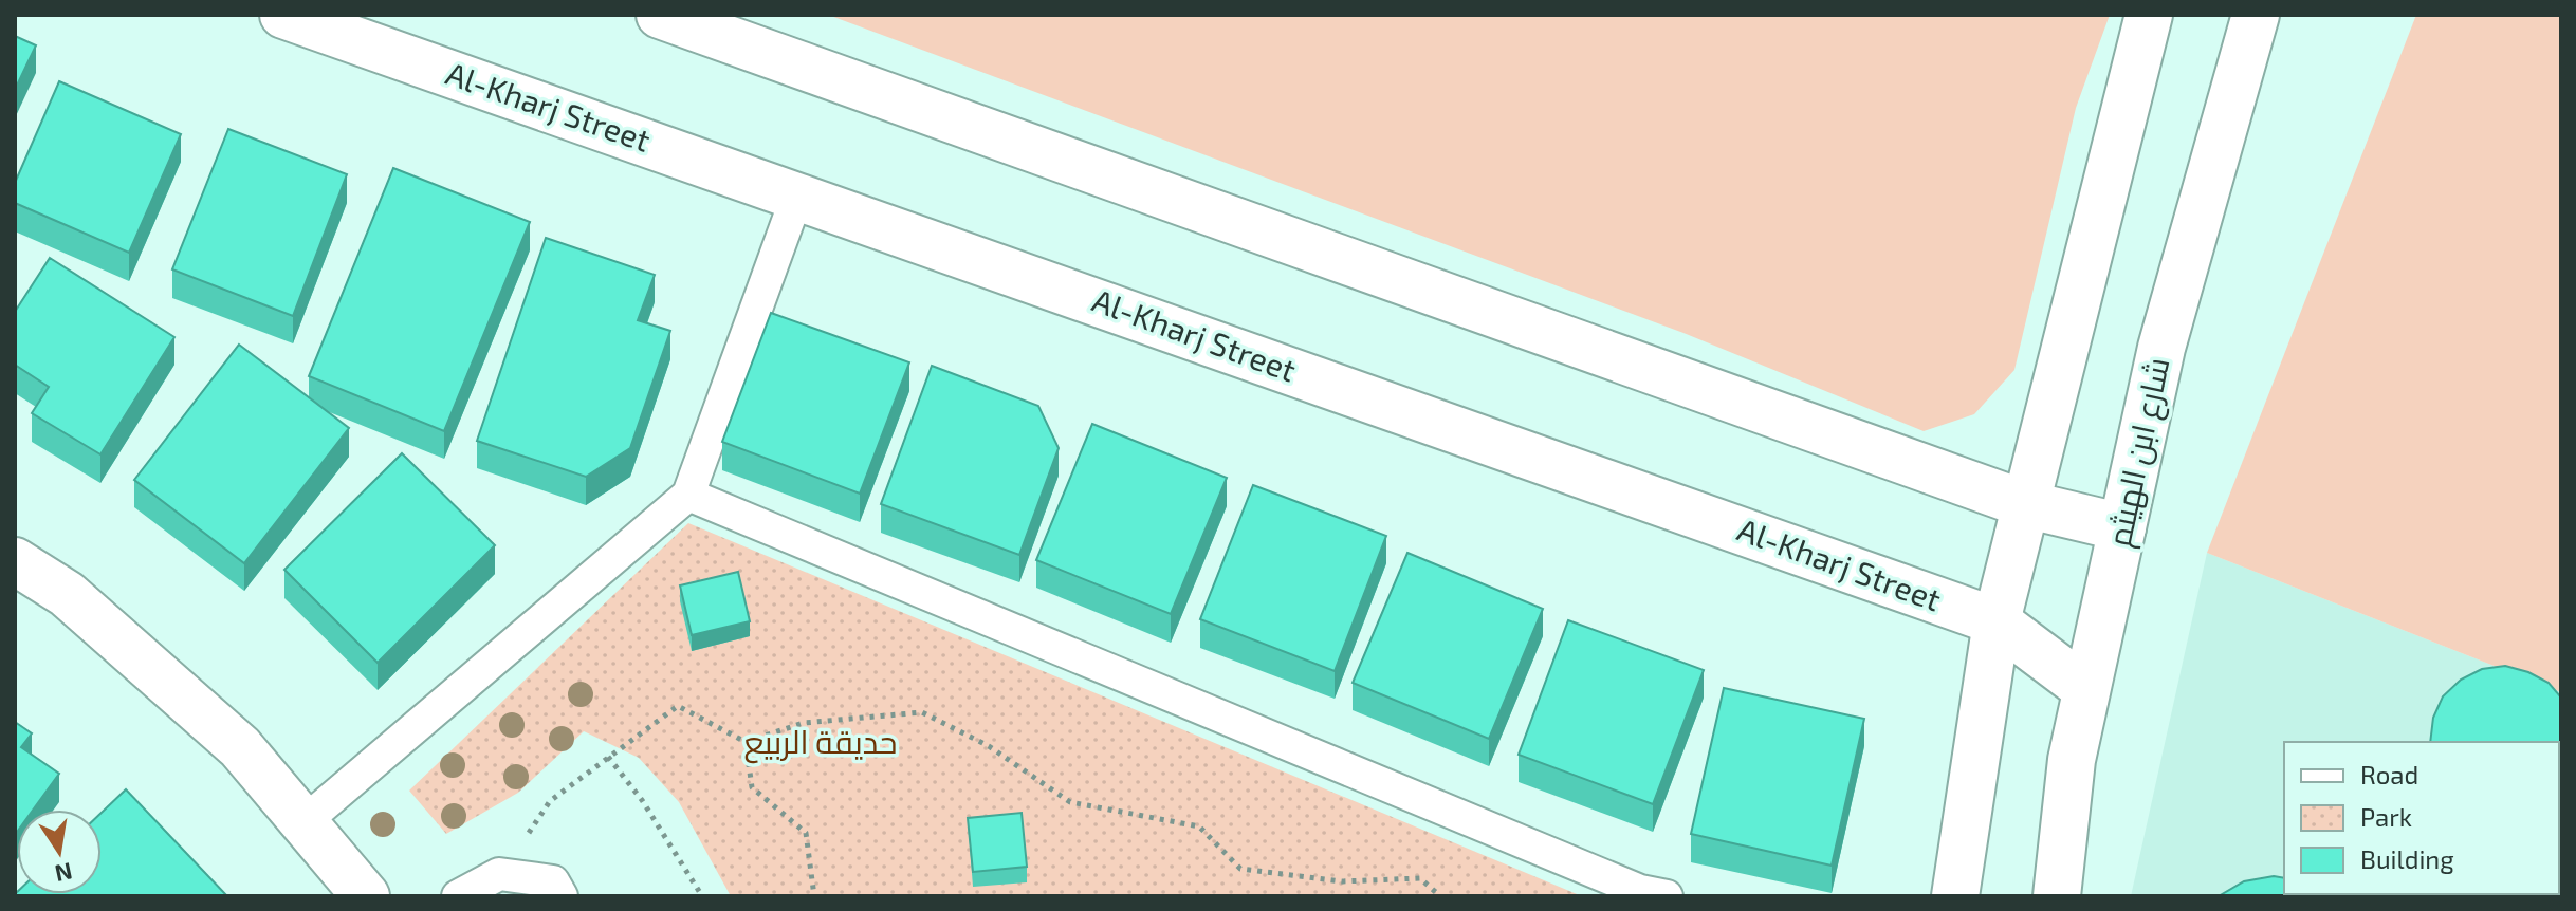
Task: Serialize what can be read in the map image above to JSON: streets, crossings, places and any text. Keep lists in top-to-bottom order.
{
  "streets": {
    "street": ["Al-Kharj Street", "شارع ابن الهيثم"]
  },
  "crossings": [
    ["Al-Kharj Street", "شارع ابن الهيثم"]
  ],
  "parks": ["حديقة الربيع"],
  "legend": ["Road", "Park", "Building"],
  "north": "bottom"
}
